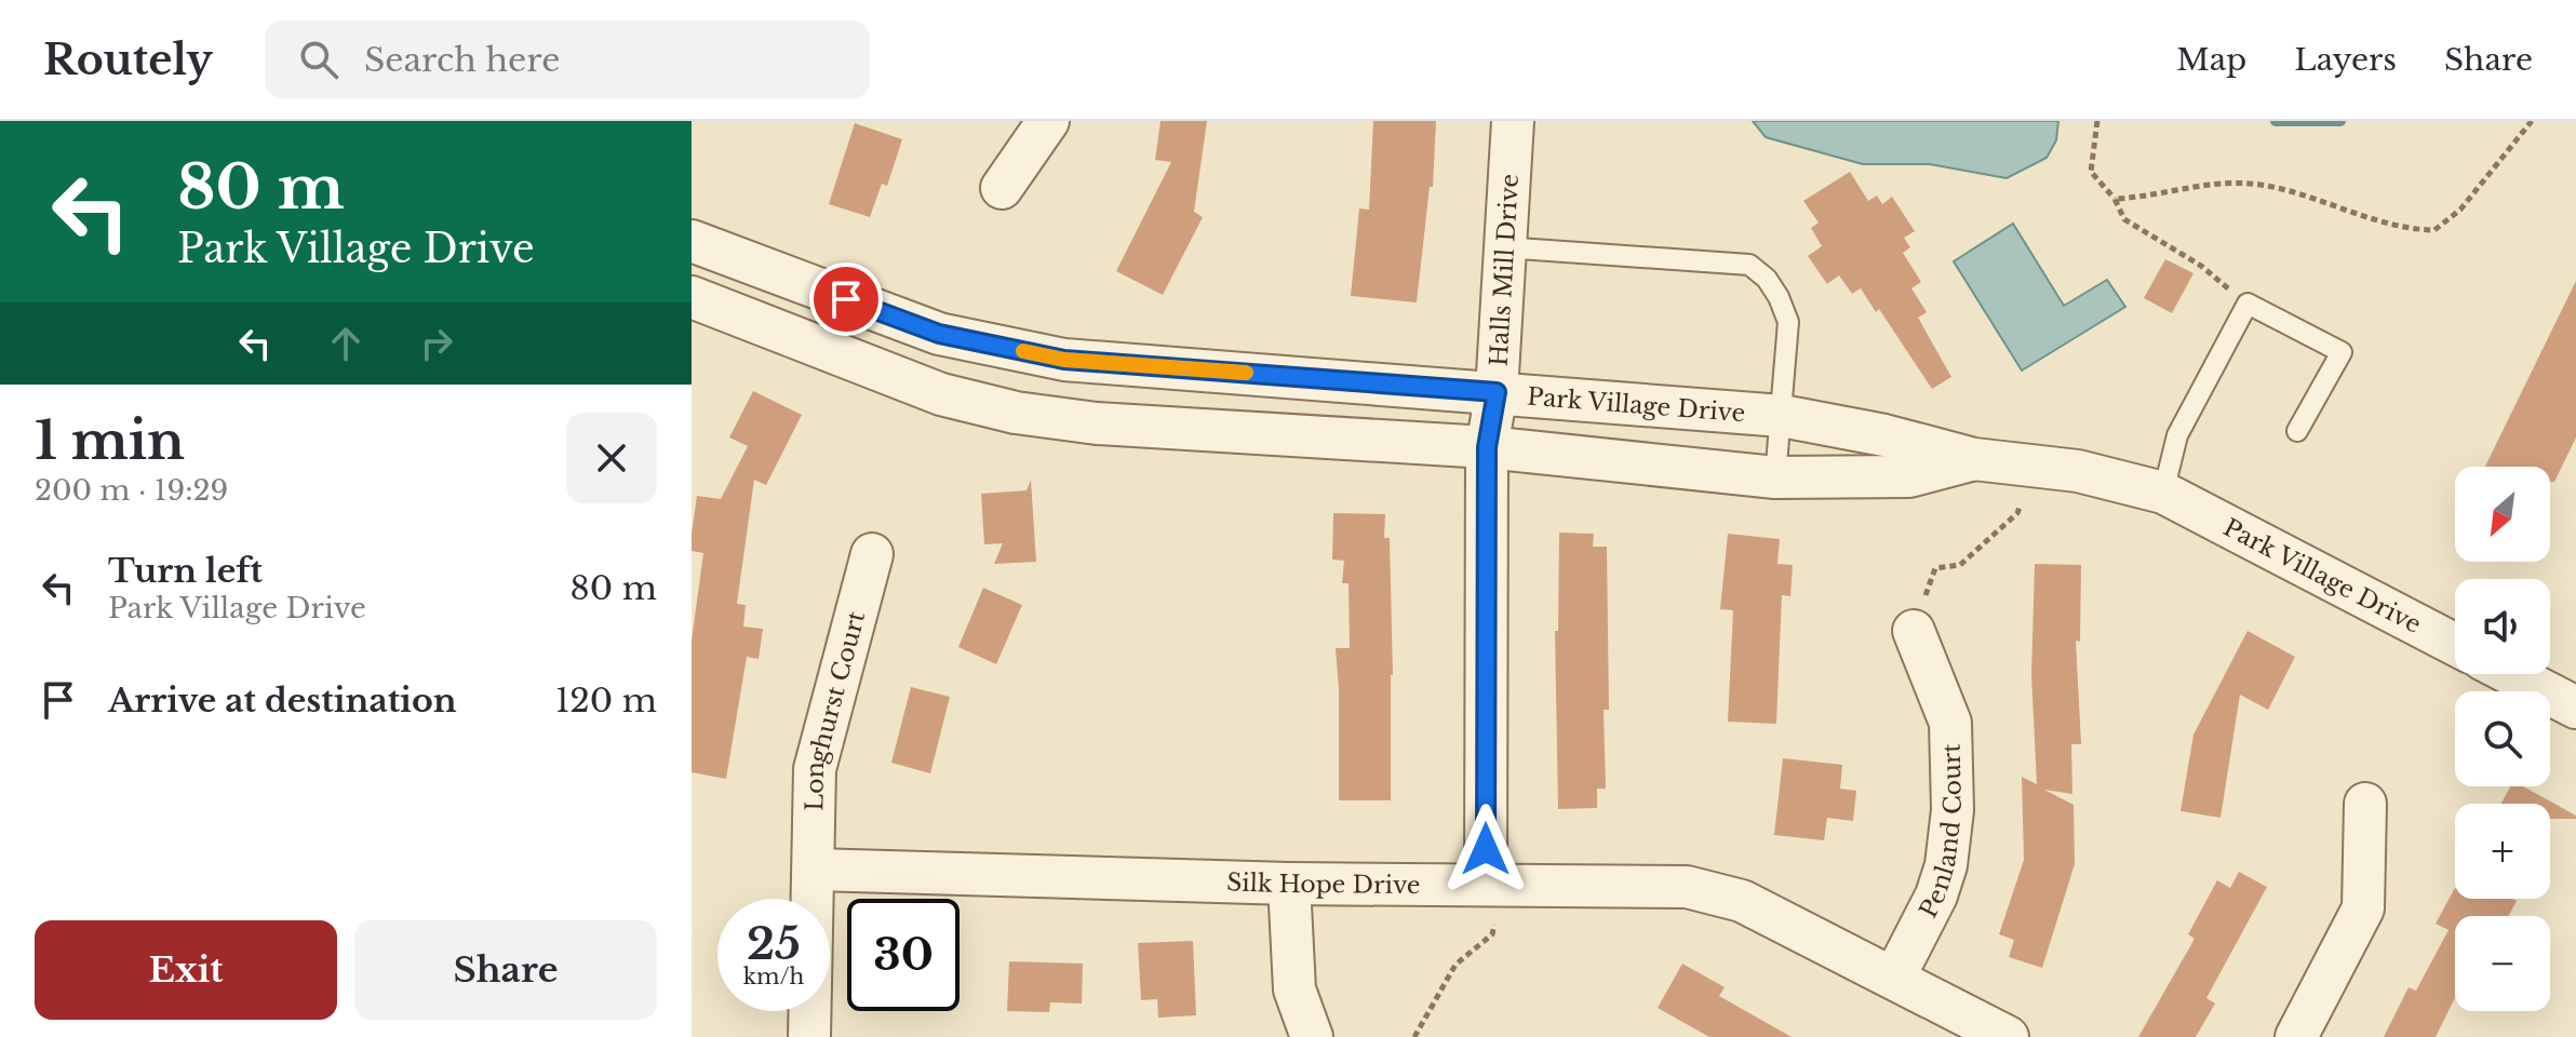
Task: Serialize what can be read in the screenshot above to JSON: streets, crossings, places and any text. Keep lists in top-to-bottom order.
{
  "streets": {
    "street": [
      "Halls Mill Drive",
      "Park Village Drive",
      "Longhurst Court",
      "Penland Court",
      "Silk Hope Drive"
    ]
  },
  "crossings": [
    ["Halls Mill Drive", "Park Village Drive"],
    ["Halls Mill Drive", "Silk Hope Drive"],
    ["Longhurst Court", "Silk Hope Drive"],
    ["Penland Court", "Silk Hope Drive"]
  ],
  "north": "bottom left",
  "page": {
    "header": "Routely",
    "search": "Search here",
    "nav": ["Map", "Layers", "Share"],
    "turn": ["80 m", "Park Village Drive"],
    "heading": ["1 min", "200 m · 19:29"],
    "map_buttons": ["+", "−"],
    "list": [
      {
        "name": "Turn left",
        "note": "Park Village Drive",
        "value": "80 m"
      },
      {
        "name": "Arrive at destination",
        "value": "120 m"
      }
    ],
    "speed": "25 km/h",
    "limit": "30",
    "buttons": ["Exit", "Share"]
  }
}
